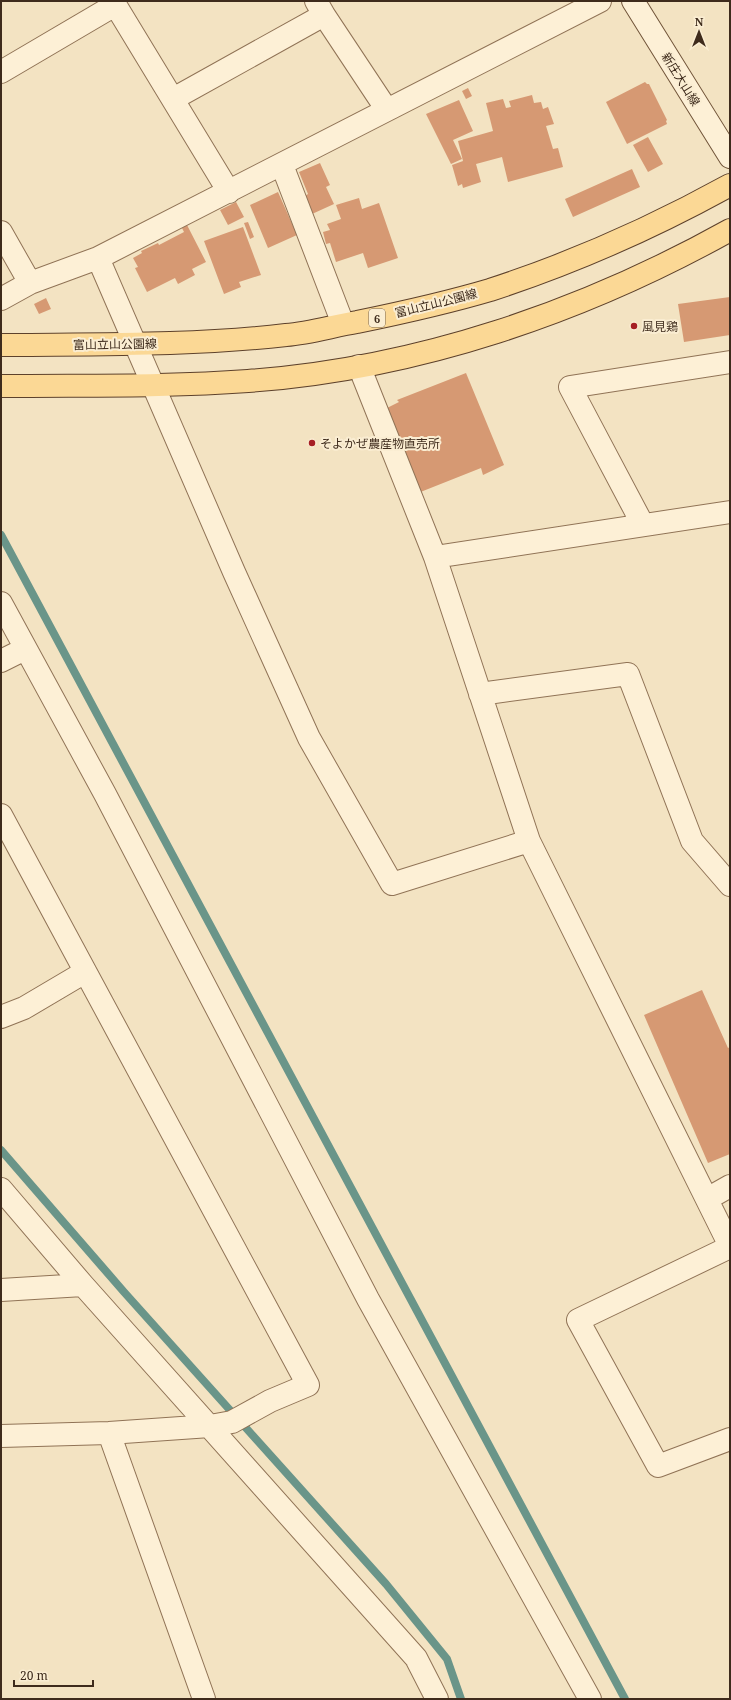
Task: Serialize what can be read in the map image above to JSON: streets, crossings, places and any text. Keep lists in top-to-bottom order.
{
  "streets": {
    "main road": ["富山立山公園線", "6"],
    "street": ["新庄大山線"]
  },
  "places": ["風見鶏", "そよかぜ農産物直売所"],
  "scale_bar": "20 m",
  "north": "top"
}
